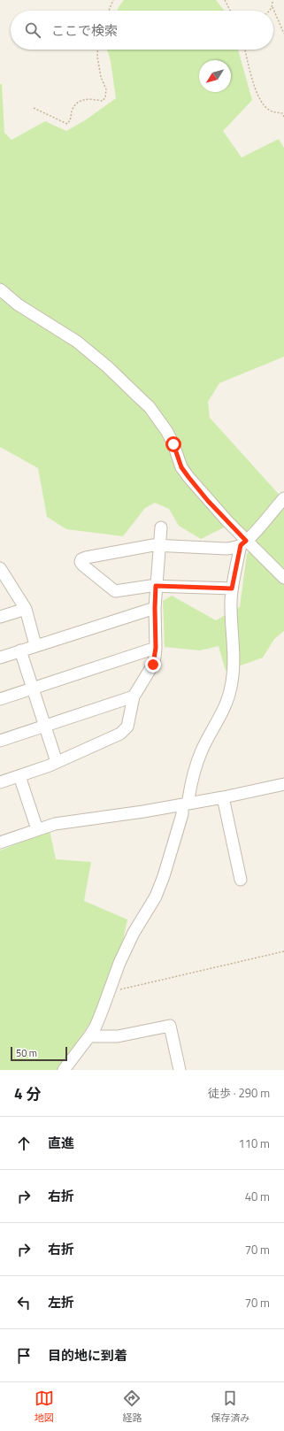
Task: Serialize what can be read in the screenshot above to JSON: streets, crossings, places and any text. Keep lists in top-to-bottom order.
{
  "scale_bar": "50 m",
  "north": "bottom left",
  "page": {
    "search": "ここで検索",
    "scale": "50 m",
    "heading": ["4 分", "徒歩 · 290 m"],
    "list": [
      ["直進", "110 m"],
      ["右折", "40 m"],
      ["右折", "70 m"],
      ["左折", "70 m"],
      "目的地に到着"
    ],
    "nav": ["地図", "経路", "保存済み"]
  }
}
